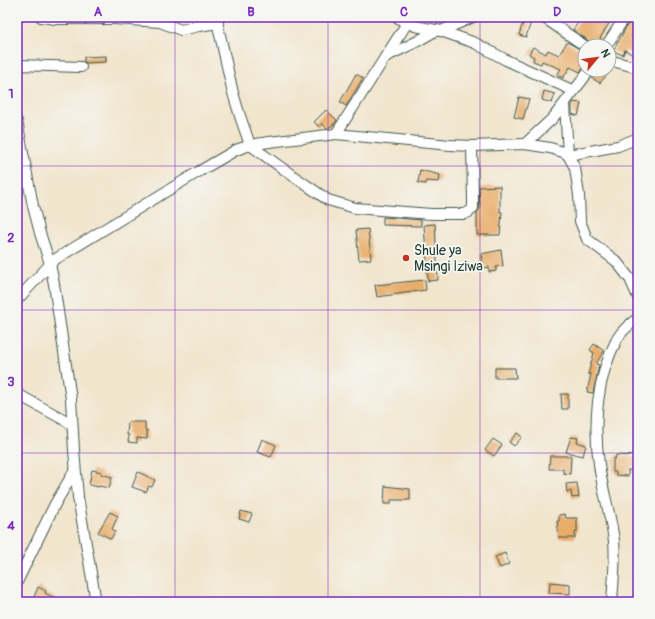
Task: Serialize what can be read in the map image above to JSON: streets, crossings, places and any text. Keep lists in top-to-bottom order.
{
  "places": ["Shule ya Msingi Iziwa"],
  "north": "top right",
  "grid": {
    "columns": [
      "A",
      "B",
      "C",
      "D"
    ],
    "rows": [
      "1",
      "2",
      "3",
      "4"
    ]
  }
}
